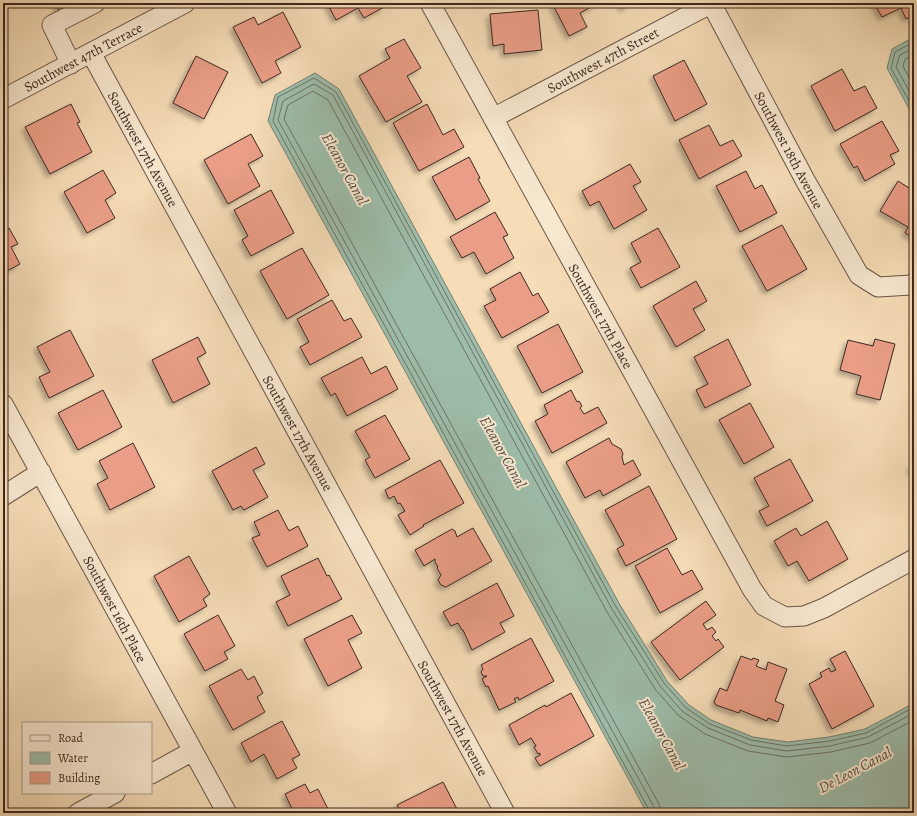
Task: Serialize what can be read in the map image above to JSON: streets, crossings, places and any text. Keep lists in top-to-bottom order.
{
  "streets": {
    "street": [
      "Southwest 47th Terrace",
      "Southwest 47th Street",
      "Southwest 17th Avenue",
      "Southwest 18th Avenue",
      "Southwest 17th Place",
      "Southwest 16th Place"
    ]
  },
  "crossings": [
    ["Southwest 47th Terrace", "Southwest 17th Avenue"],
    ["Southwest 47th Street", "Southwest 18th Avenue"],
    ["Southwest 47th Street", "Southwest 17th Place"]
  ],
  "water": ["Eleanor Canal", "De Leon Canal"],
  "legend": ["Road", "Water", "Building"]
}
